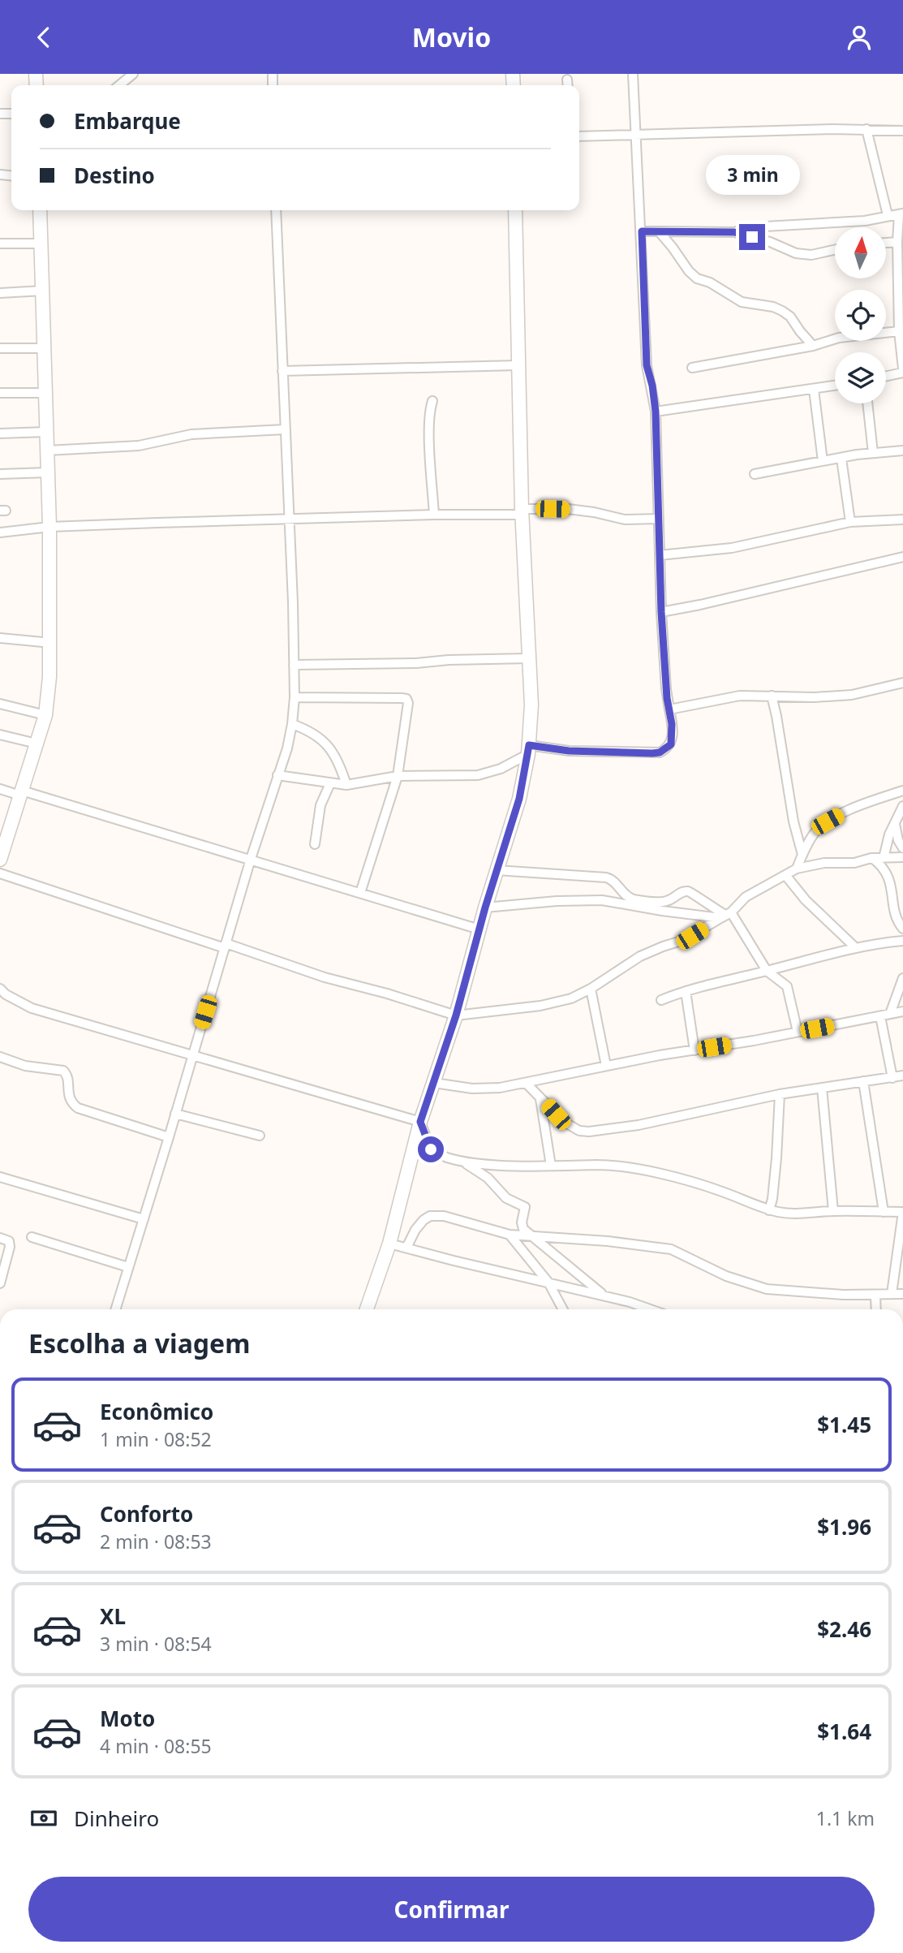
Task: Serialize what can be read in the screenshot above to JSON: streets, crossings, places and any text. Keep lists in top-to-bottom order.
{
  "north": "top",
  "page": {
    "header": "Movio",
    "banner": ["Embarque", "Destino"],
    "bubble": "3 min",
    "heading": "Escolha a viagem",
    "list": [
      {
        "name": "Econômico",
        "note": "1 min · 08:52",
        "value": "$1.45"
      },
      {
        "name": "Conforto",
        "note": "2 min · 08:53",
        "value": "$1.96"
      },
      {
        "name": "XL",
        "note": "3 min · 08:54",
        "value": "$2.46"
      },
      {
        "name": "Moto",
        "note": "4 min · 08:55",
        "value": "$1.64"
      }
    ],
    "pay": ["Dinheiro", "1.1 km"],
    "buttons": "Confirmar"
  }
}
